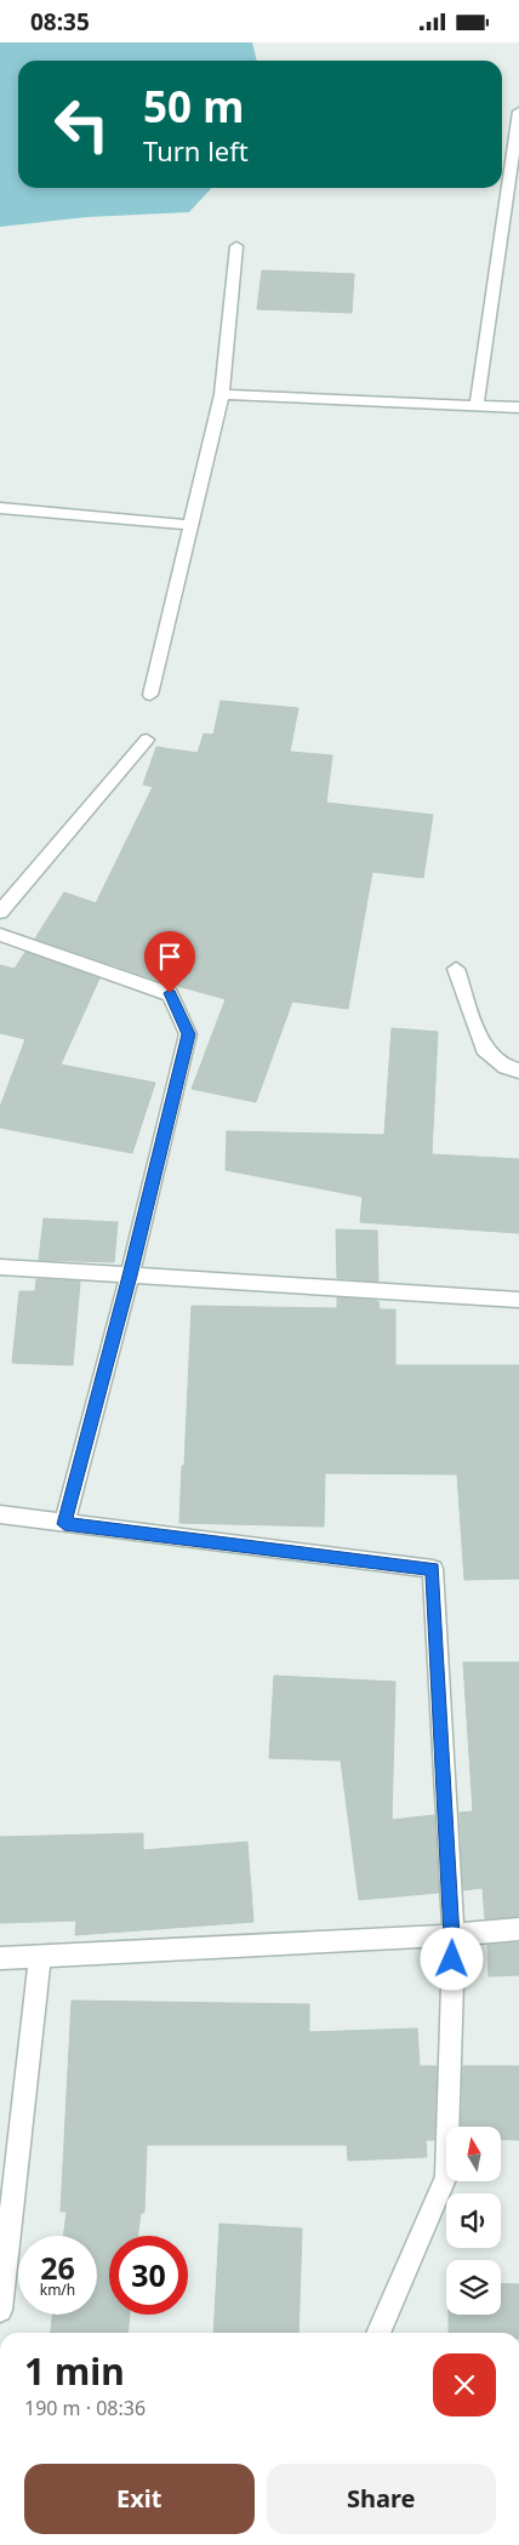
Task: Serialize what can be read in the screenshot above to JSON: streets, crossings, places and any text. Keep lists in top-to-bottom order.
{
  "north": "top",
  "page": {
    "status": "08:35",
    "turn": ["50 m", "Turn left"],
    "speed": "26 km/h",
    "limit": "30",
    "heading": ["1 min", "190 m · 08:36"],
    "buttons": ["Exit", "Share"]
  }
}
